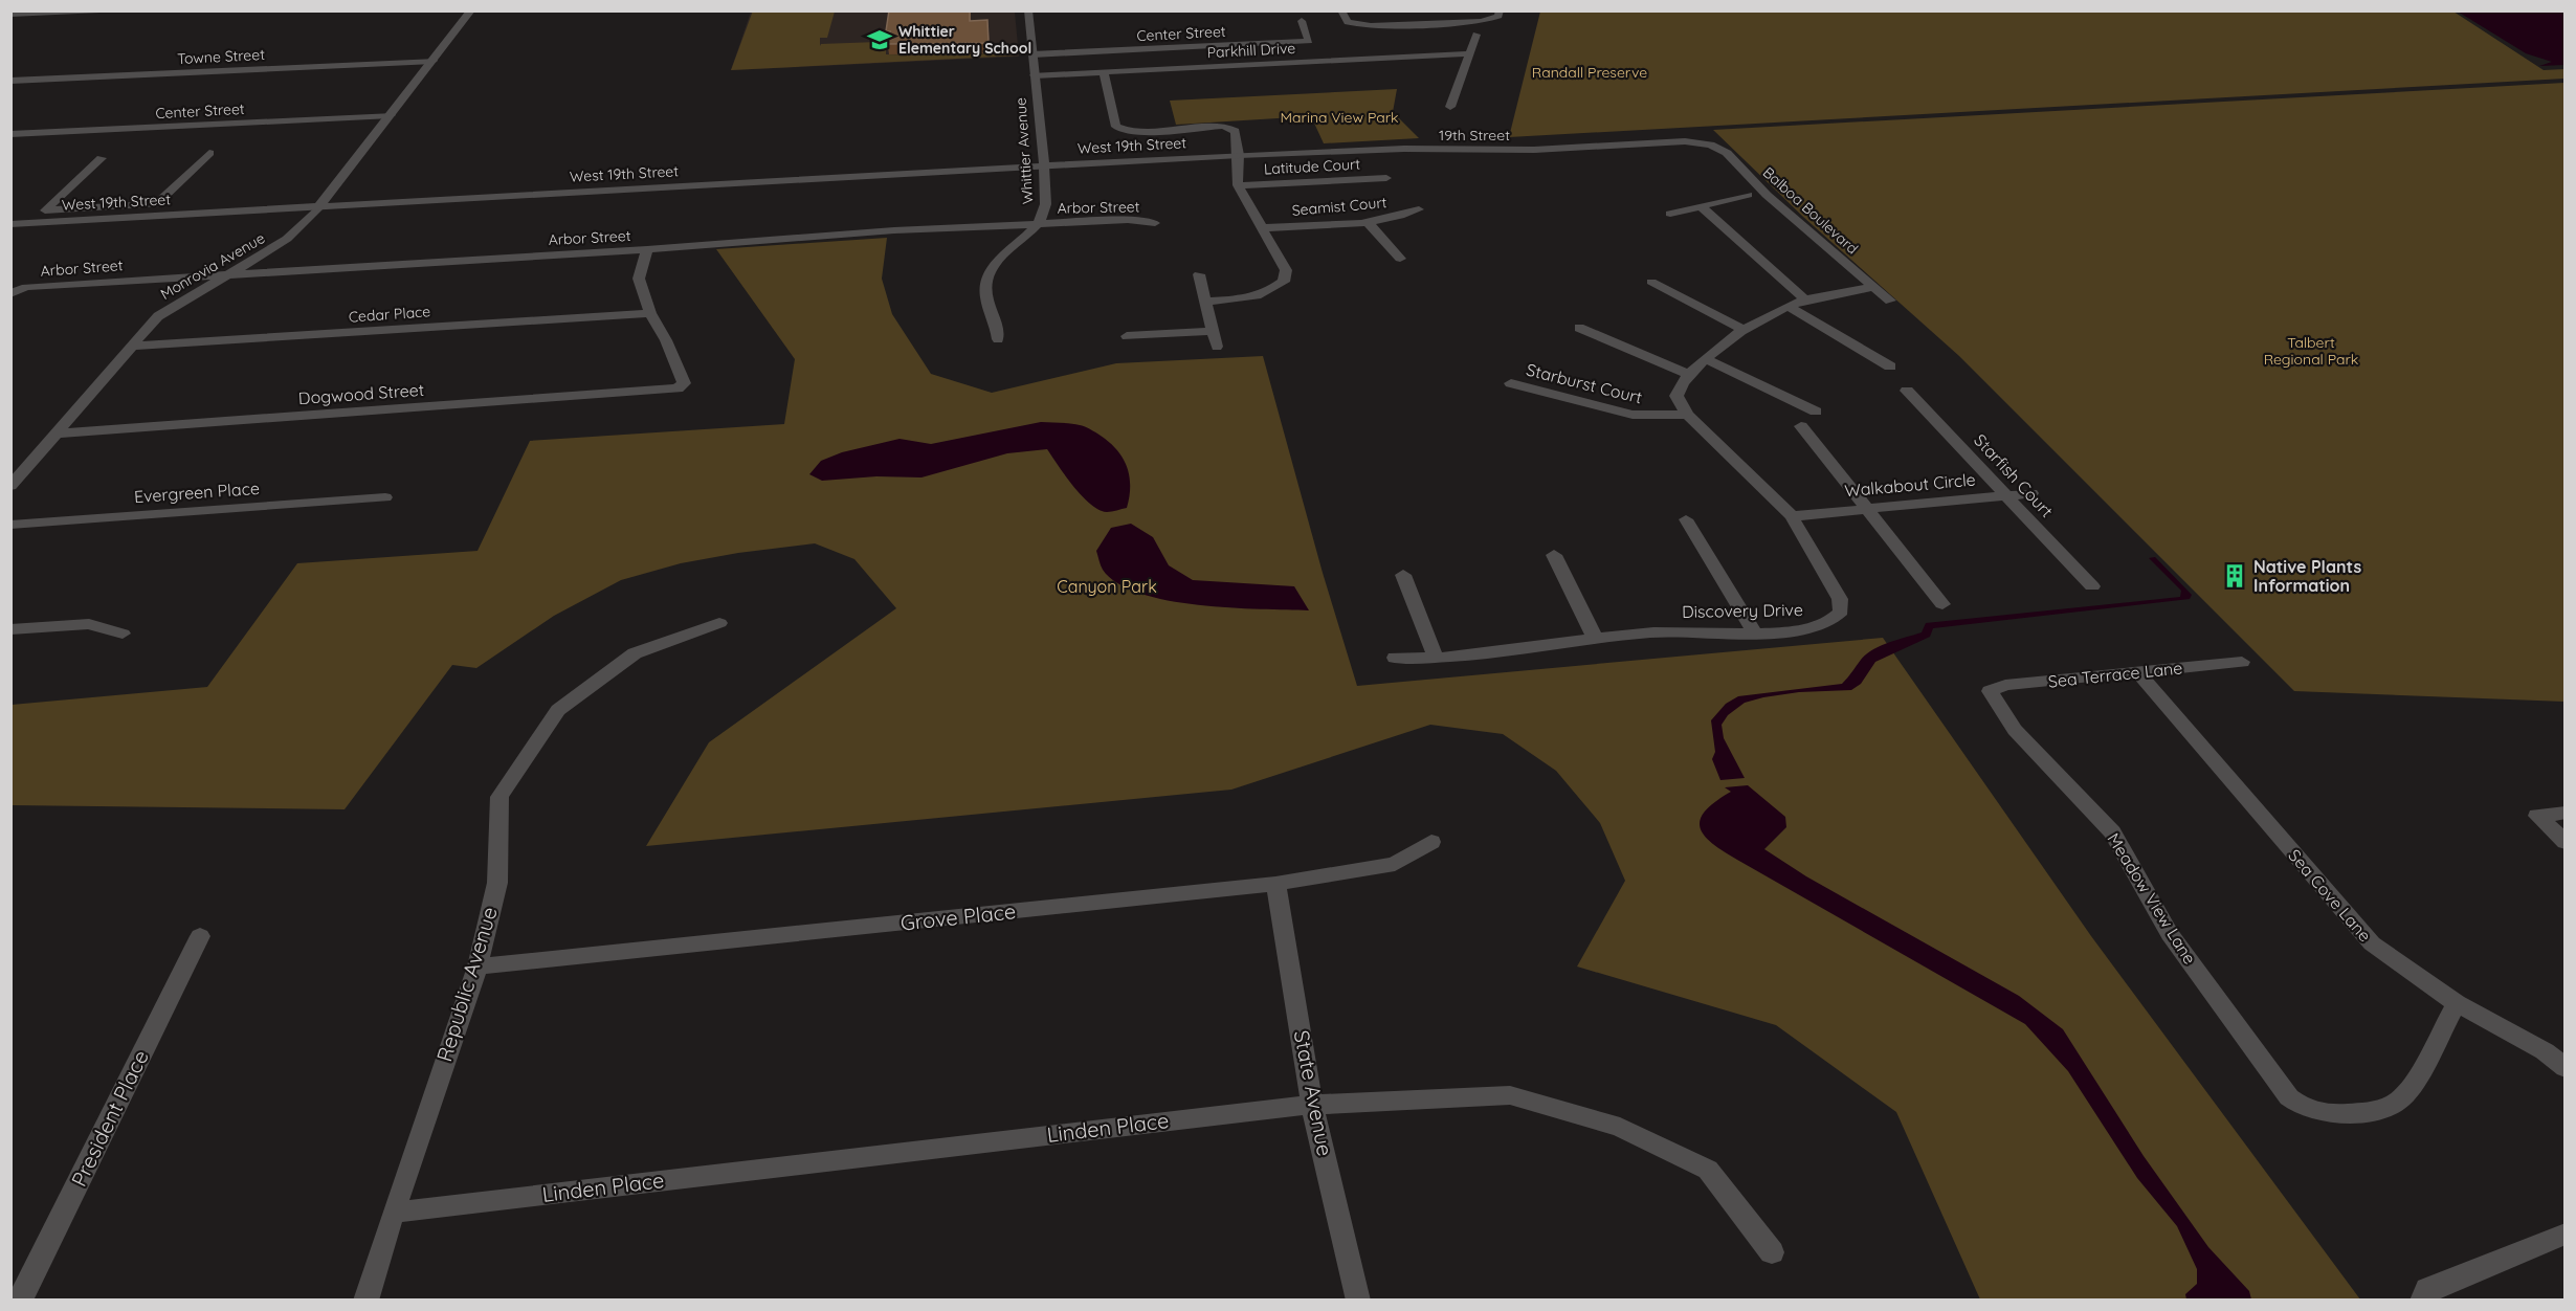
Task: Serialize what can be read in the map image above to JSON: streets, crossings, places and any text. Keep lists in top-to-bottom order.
{
  "streets": {
    "street": [
      "Center Street",
      "Parkhill Drive",
      "Towne Street",
      "19th Street",
      "West 19th Street",
      "Whittier Avenue",
      "Latitude Court",
      "Seamist Court",
      "Arbor Street",
      "Balboa Boulevard",
      "Monrovia Avenue",
      "Cedar Place",
      "Starburst Court",
      "Dogwood Street",
      "Starfish Court",
      "Walkabout Circle",
      "Evergreen Place",
      "Discovery Drive",
      "Sea Terrace Lane",
      "Sea Cove Lane",
      "Meadow View Lane",
      "Grove Place",
      "Republic Avenue",
      "State Avenue",
      "President Place",
      "Linden Place"
    ]
  },
  "crossings": [
    ["Center Street", "Whittier Avenue"],
    ["Center Street", "Monrovia Avenue"],
    ["Parkhill Drive", "Whittier Avenue"],
    ["Towne Street", "Monrovia Avenue"],
    ["19th Street", "West 19th Street"],
    ["19th Street", "Balboa Boulevard"],
    ["West 19th Street", "Whittier Avenue"],
    ["West 19th Street", "Monrovia Avenue"],
    ["Whittier Avenue", "Arbor Street"],
    ["Arbor Street", "Monrovia Avenue"],
    ["Monrovia Avenue", "Cedar Place"],
    ["Monrovia Avenue", "Dogwood Street"],
    ["Cedar Place", "Dogwood Street"],
    ["Starburst Court", "Discovery Drive"],
    ["Starfish Court", "Walkabout Circle"],
    ["Walkabout Circle", "Discovery Drive"],
    ["Sea Terrace Lane", "Sea Cove Lane"],
    ["Sea Terrace Lane", "Meadow View Lane"],
    ["Sea Cove Lane", "Meadow View Lane"],
    ["Grove Place", "Republic Avenue"],
    ["Grove Place", "State Avenue"],
    ["Republic Avenue", "Linden Place"],
    ["State Avenue", "Linden Place"]
  ],
  "parks": [
    "Randall Preserve",
    "Marina View Park",
    "Talbert Regional Park",
    "Canyon Park"
  ],
  "places": {
    "school or university": ["Whittier Elementary School"],
    "building": ["Native Plants Information"]
  }
}
